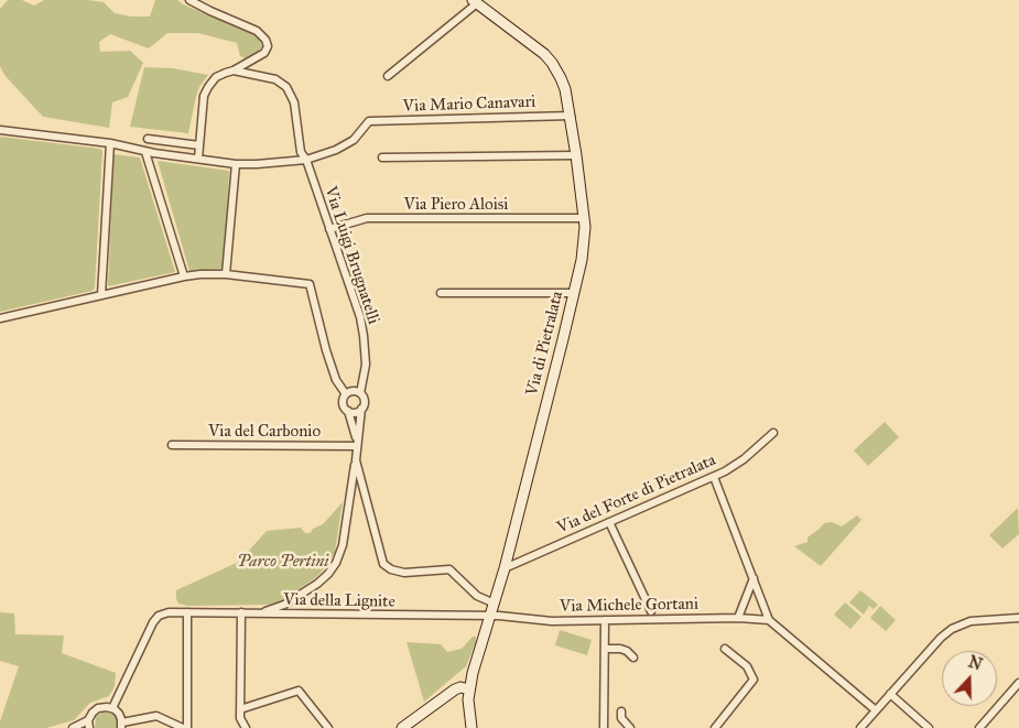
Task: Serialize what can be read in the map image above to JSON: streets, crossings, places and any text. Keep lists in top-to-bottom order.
{
  "streets": {
    "street": [
      "Via Mario Canavari",
      "Via Piero Aloisi",
      "Via Luigi Brugnatelli",
      "Via di Pietralata",
      "Via del Carbonio",
      "Via del Forte di Pietralata",
      "Via della Lignite",
      "Via Michele Gortani"
    ]
  },
  "crossings": [
    ["Via Mario Canavari", "Via Luigi Brugnatelli"],
    ["Via Mario Canavari", "Via di Pietralata"],
    ["Via Piero Aloisi", "Via Luigi Brugnatelli"],
    ["Via Piero Aloisi", "Via di Pietralata"],
    ["Via di Pietralata", "Via del Forte di Pietralata"],
    ["Via di Pietralata", "Via della Lignite"],
    ["Via di Pietralata", "Via Michele Gortani"],
    ["Via della Lignite", "Via Michele Gortani"]
  ],
  "parks": ["Parco Pertini"],
  "north": "top"
}
